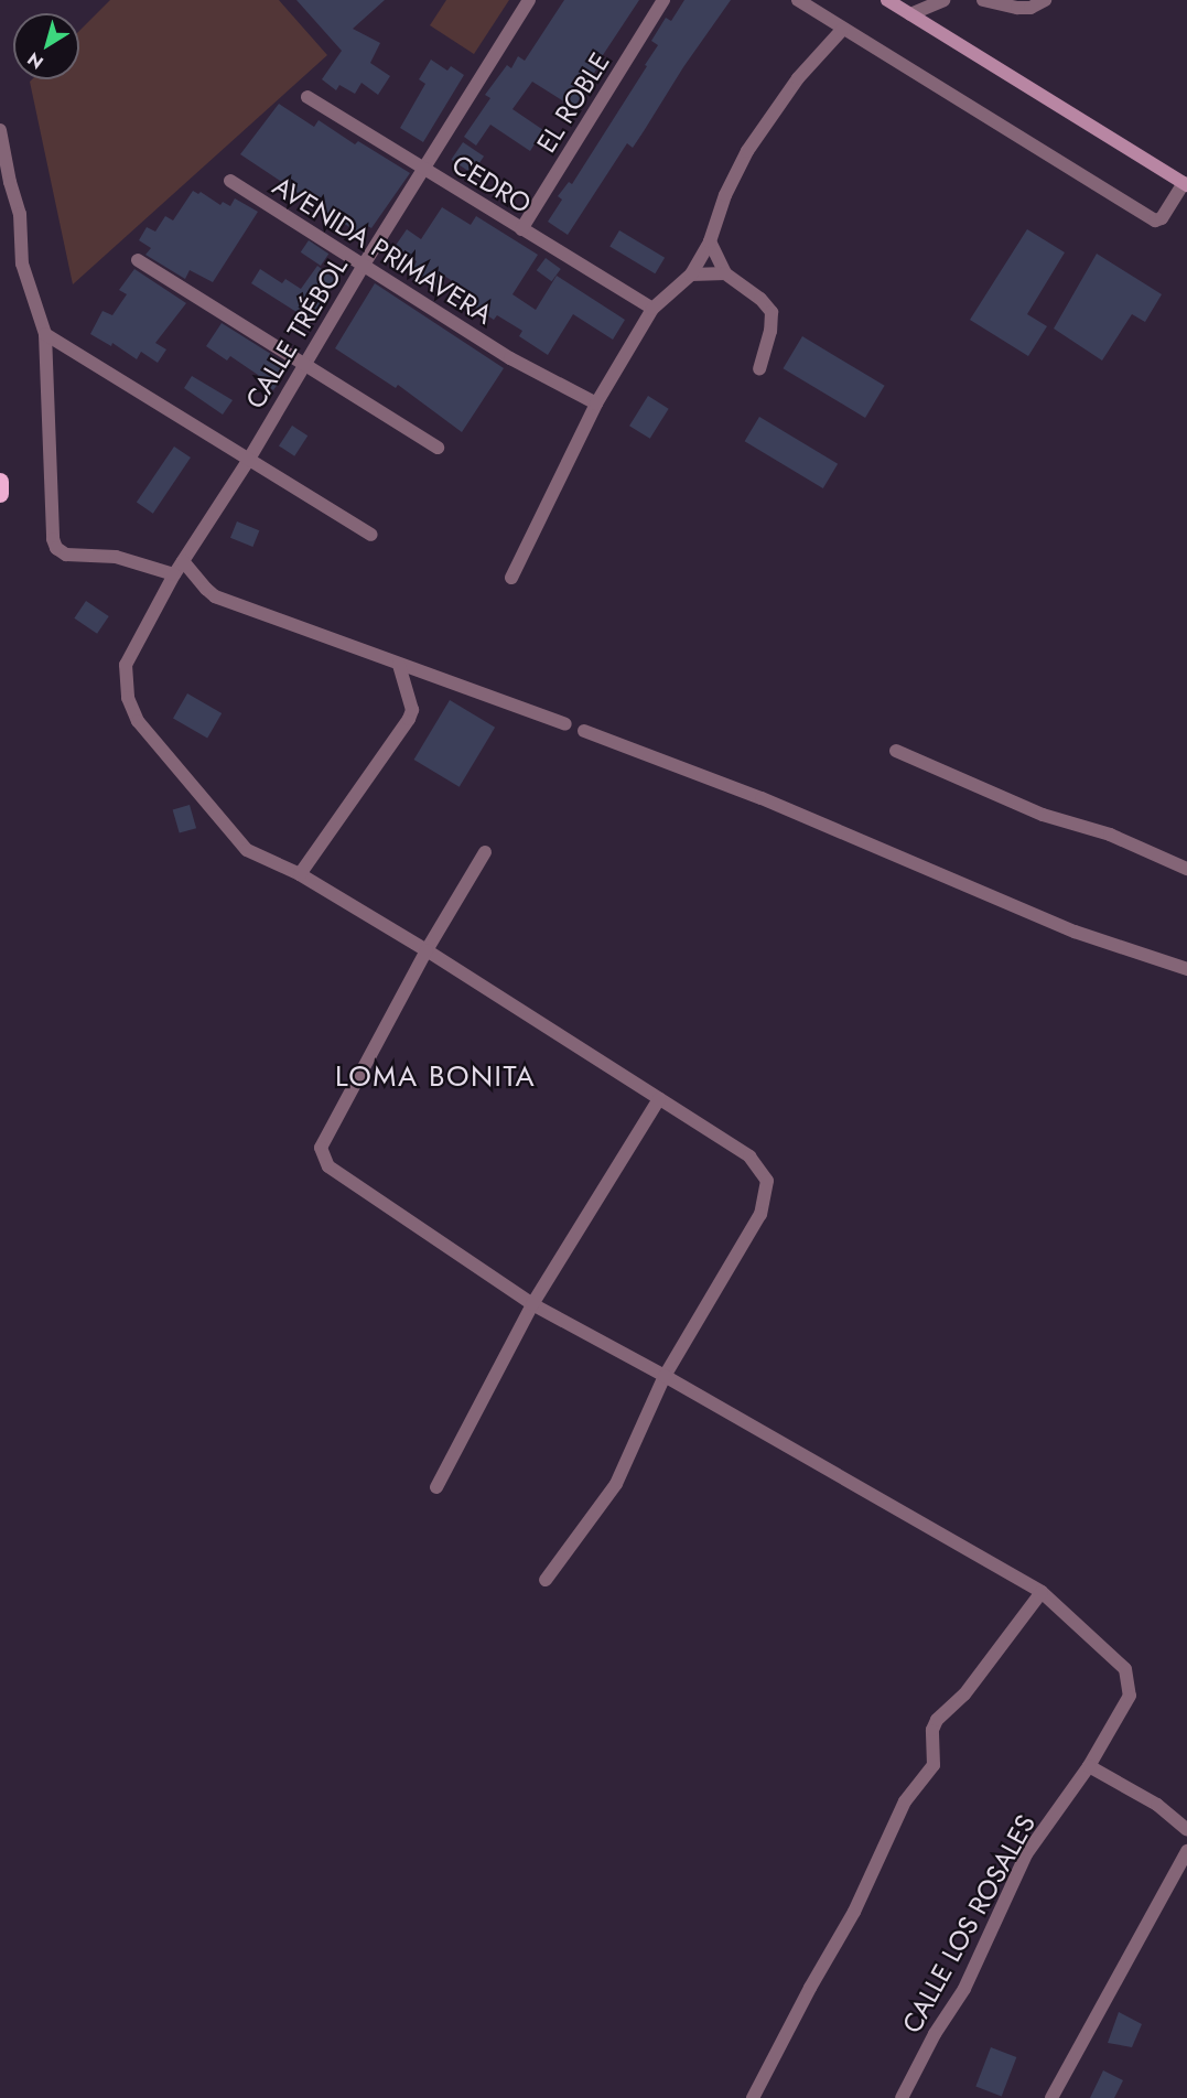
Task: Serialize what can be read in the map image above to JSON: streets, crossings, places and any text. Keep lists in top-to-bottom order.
{
  "streets": {
    "street": [
      "EL ROBLE",
      "CEDRO",
      "AVENIDA PRIMAVERA",
      "CALLE TRÉBOL",
      "CALLE LOS ROSALES"
    ]
  },
  "crossings": [
    ["EL ROBLE", "CEDRO"],
    ["CEDRO", "CALLE TRÉBOL"],
    ["AVENIDA PRIMAVERA", "CALLE TRÉBOL"]
  ],
  "districts": ["LOMA BONITA"],
  "north": "bottom left"
}
